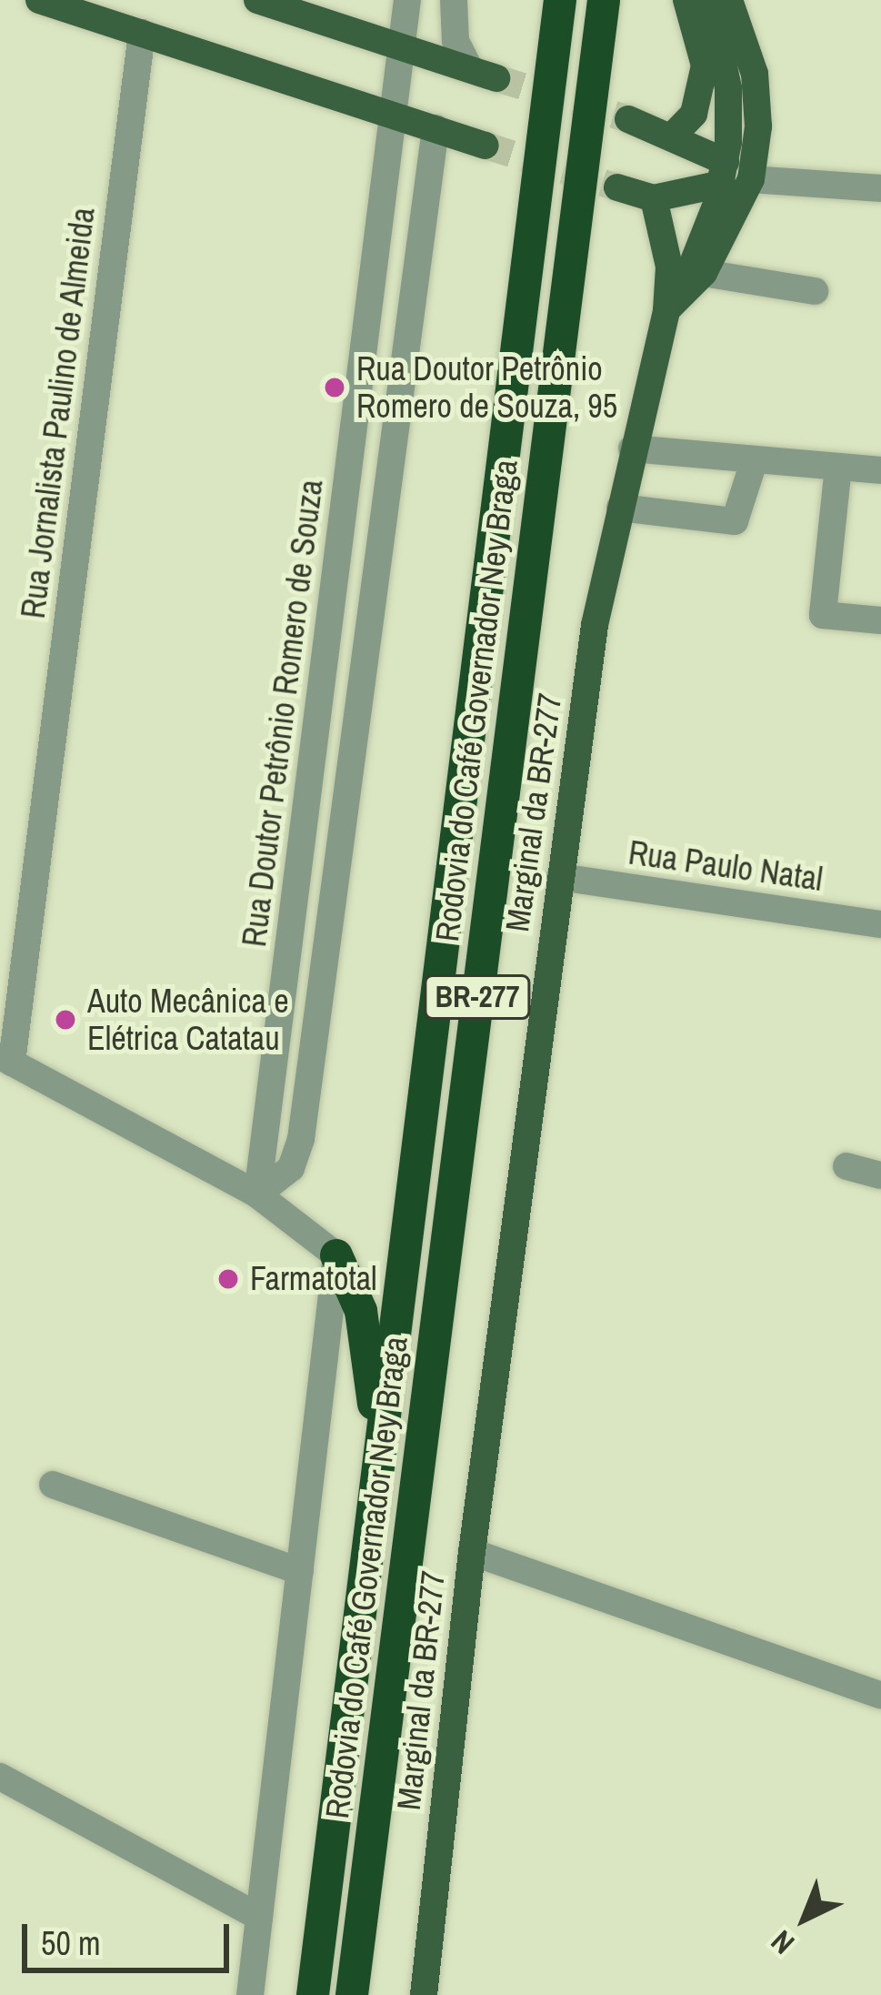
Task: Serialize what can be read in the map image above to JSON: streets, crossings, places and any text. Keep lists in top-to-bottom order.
{
  "streets": {
    "highway": ["Rodovia do Café Governador Ney Braga", "BR-277"],
    "main road": ["Marginal da BR-277"],
    "street": ["Rua Jornalista Paulino de Almeida", "Rua Doutor Petrônio Romero de Souza", "Rua Paulo Natal"]
  },
  "crossings": [
    ["Marginal da BR-277", "Rua Paulo Natal"],
    ["Marginal da BR-277", "BR-277"]
  ],
  "places": ["Rua Doutor Petrônio Romero de Souza, 95", "Auto Mecânica e Elétrica Catatau", "Farmatotal"],
  "scale_bar": "50 m",
  "north": "bottom left"
}
